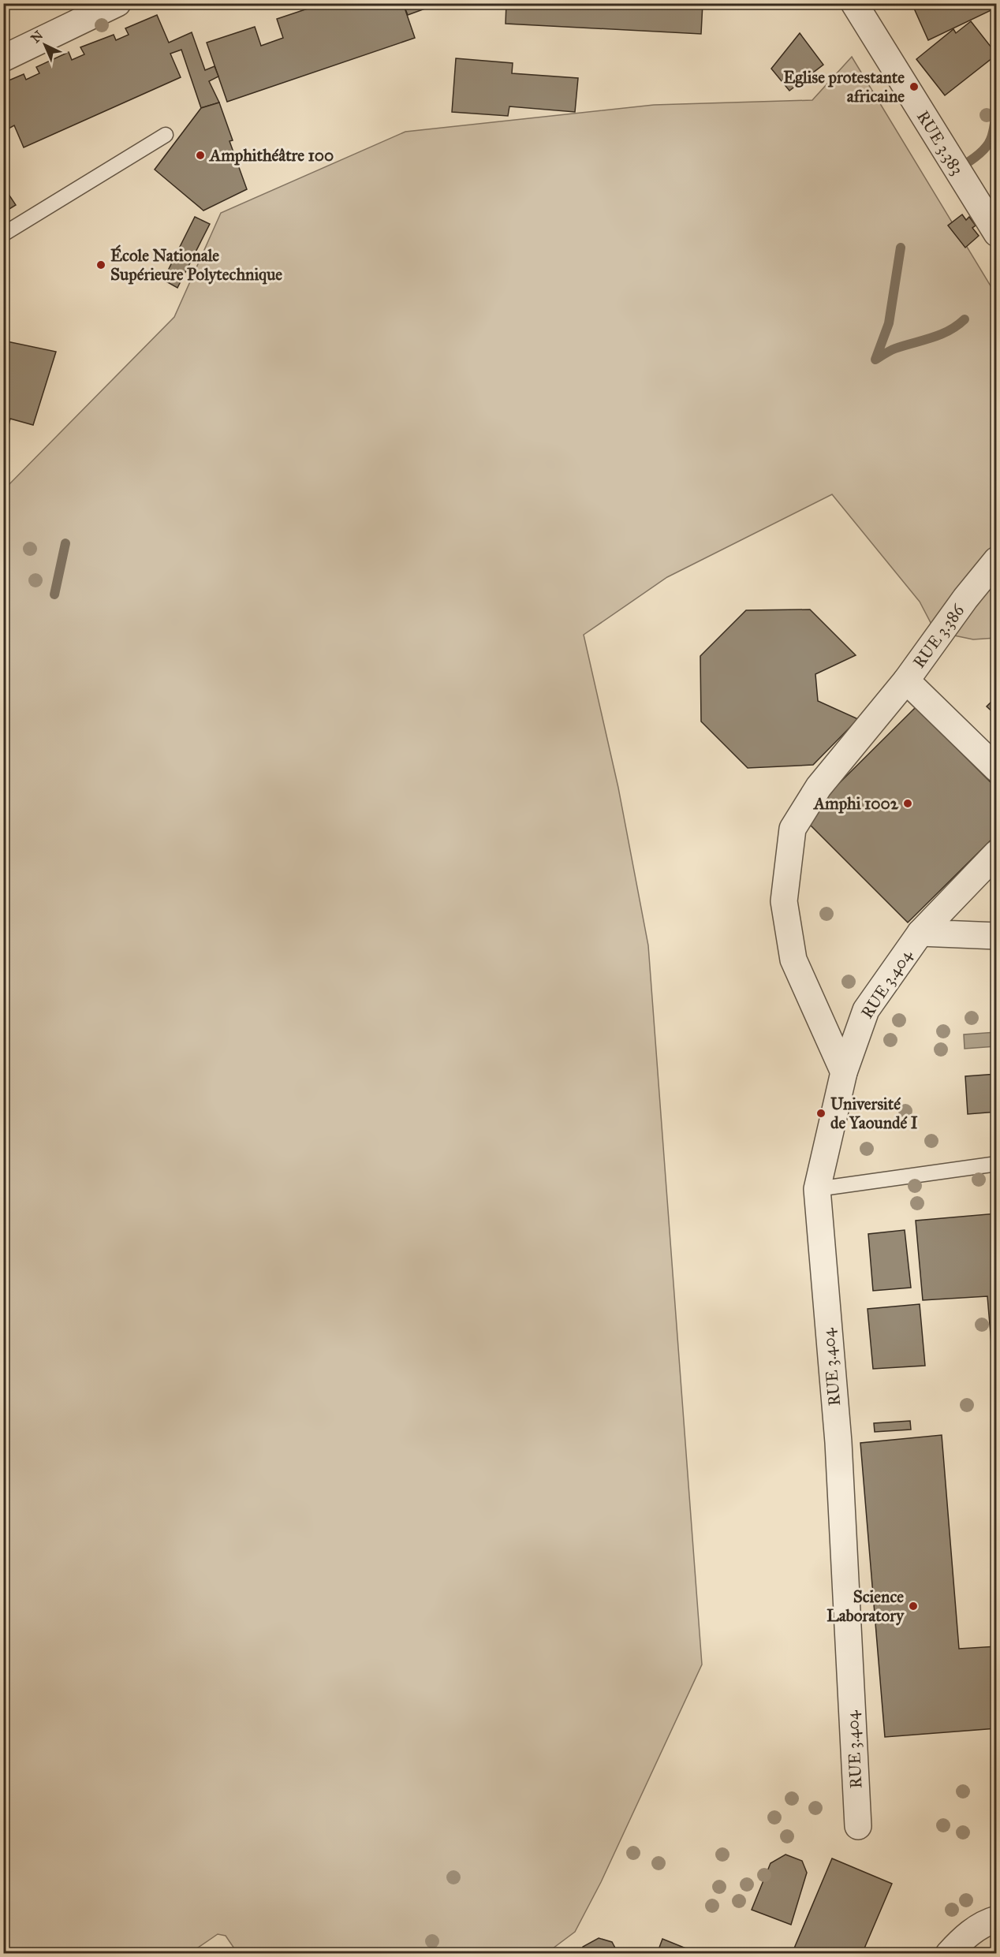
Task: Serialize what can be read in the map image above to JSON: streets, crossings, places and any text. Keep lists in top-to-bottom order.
{
  "streets": {
    "street": ["RUE 3.383", "RUE 3.386", "RUE 3.404"]
  },
  "places": [
    "Eglise protestante africaine",
    "Amphithéâtre 100",
    "École Nationale Supérieure Polytechnique",
    "Amphi 1002",
    "Université de Yaoundé I",
    "Science Laboratory"
  ],
  "north": "top left"
}
